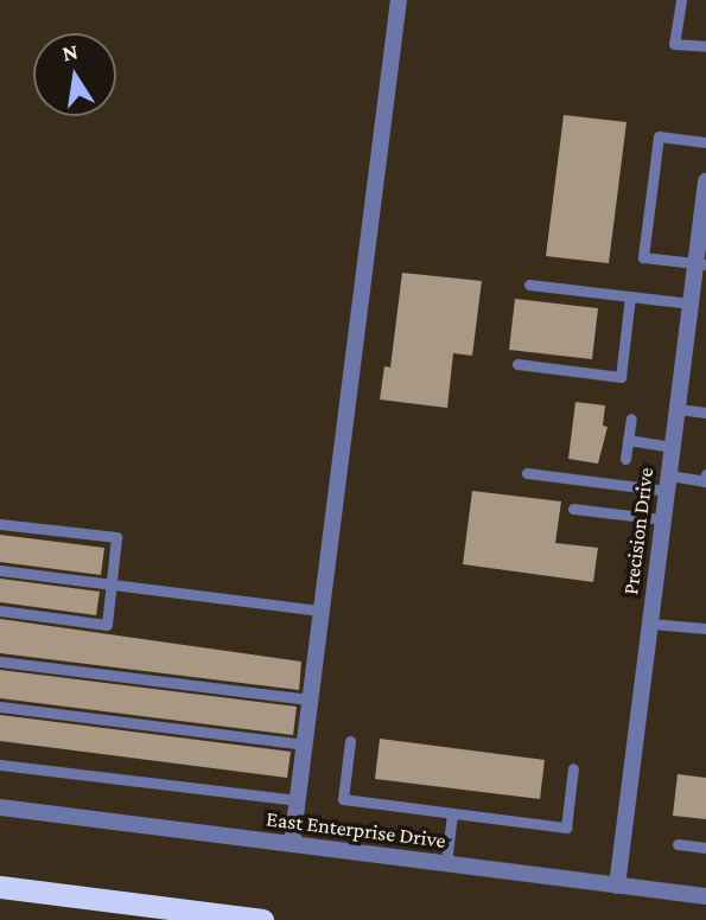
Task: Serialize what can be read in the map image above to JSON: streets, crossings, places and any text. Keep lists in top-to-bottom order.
{
  "streets": {
    "street": ["Precision Drive", "East Enterprise Drive"]
  },
  "crossings": [
    ["Precision Drive", "East Enterprise Drive"]
  ],
  "north": "top"
}
